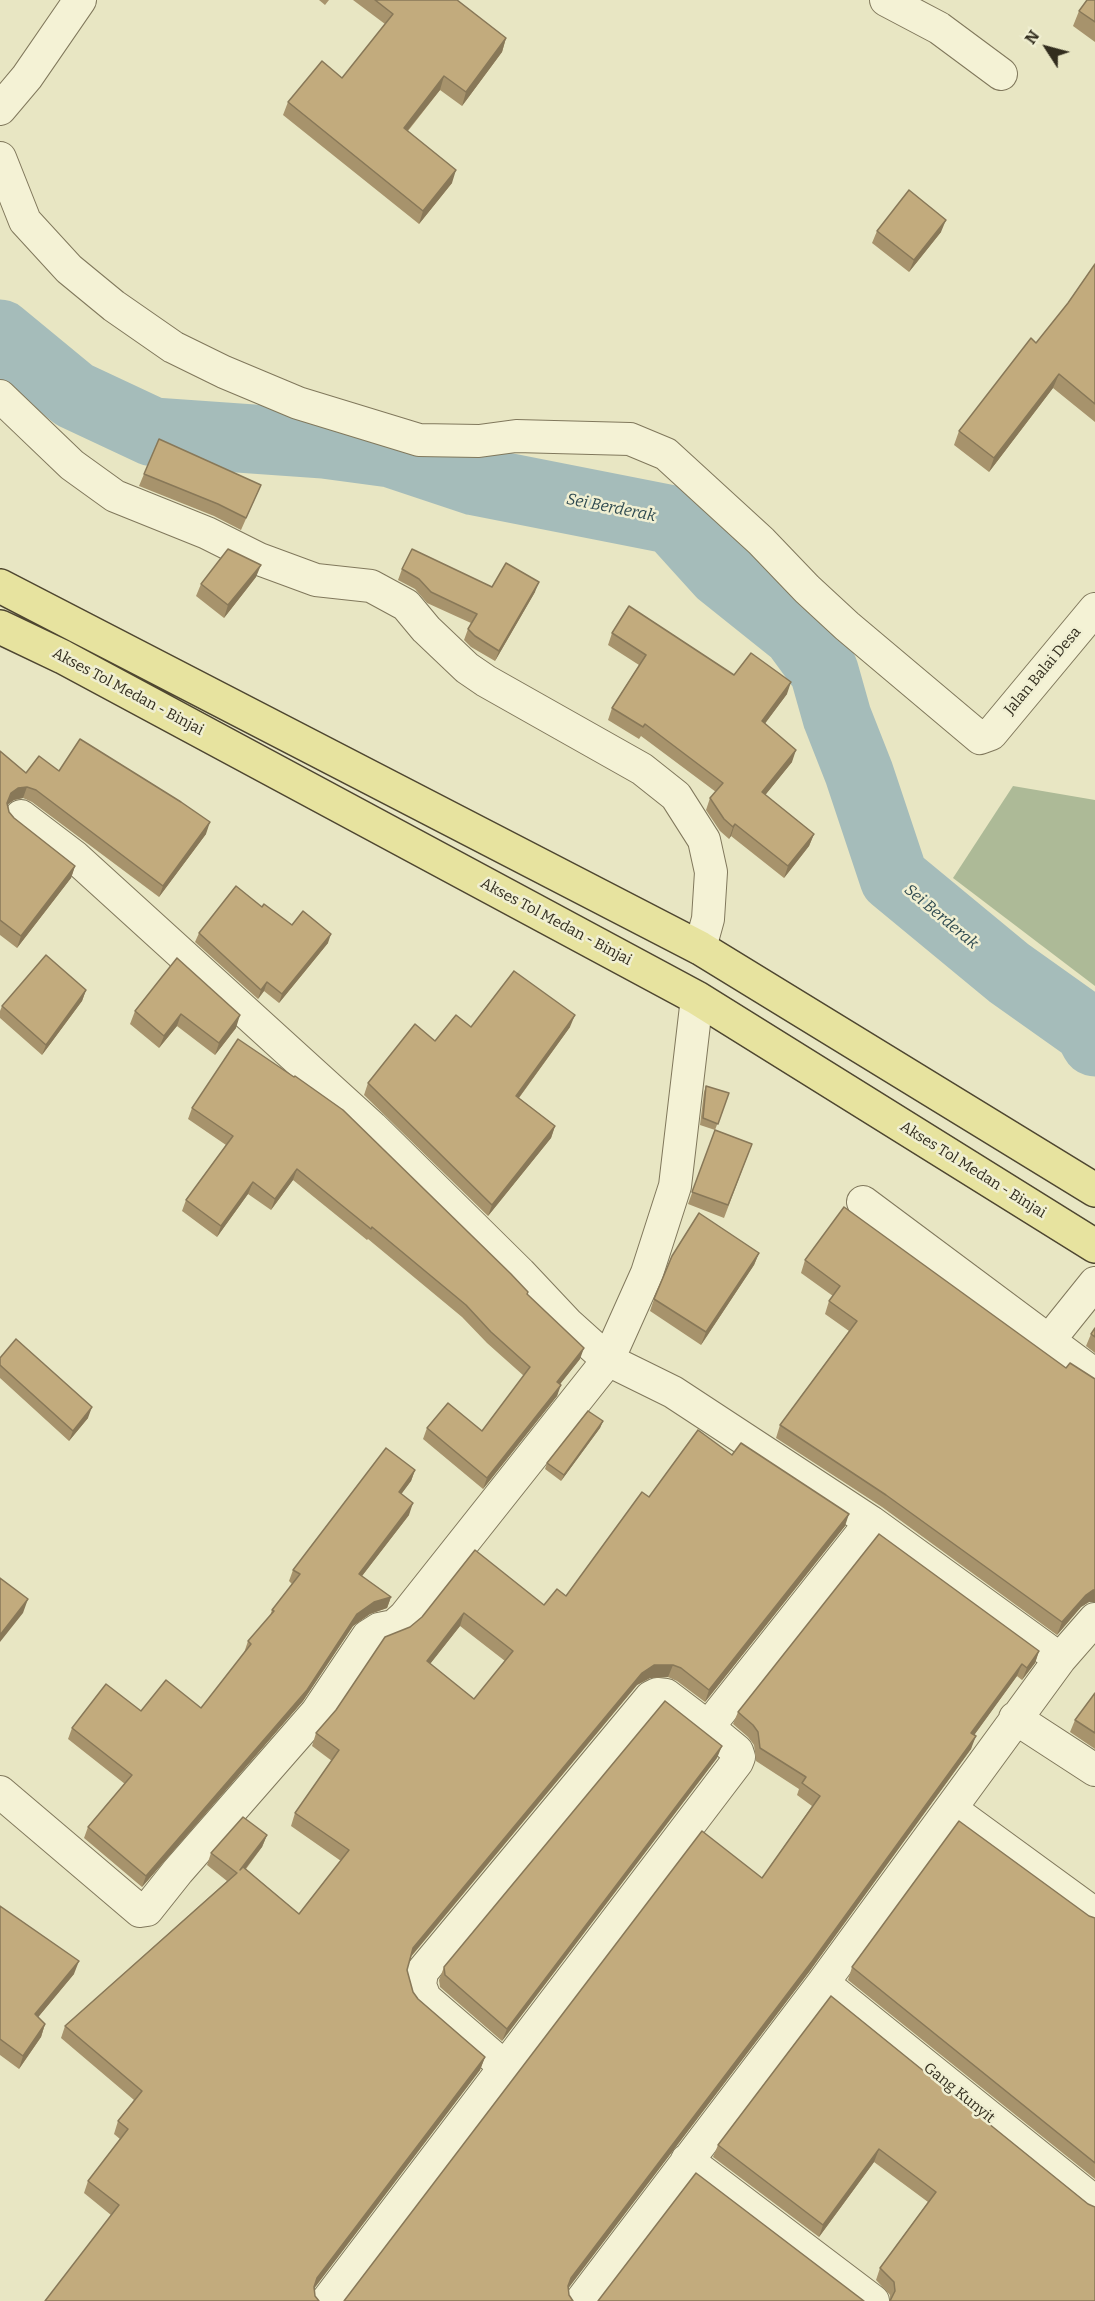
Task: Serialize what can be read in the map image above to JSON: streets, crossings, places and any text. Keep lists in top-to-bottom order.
{
  "streets": {
    "main road": ["Akses Tol Medan - Binjai"],
    "street": ["Jalan Balai Desa", "Gang Kunyit"]
  },
  "water": ["Sei Berderak"],
  "north": "top left"
}
